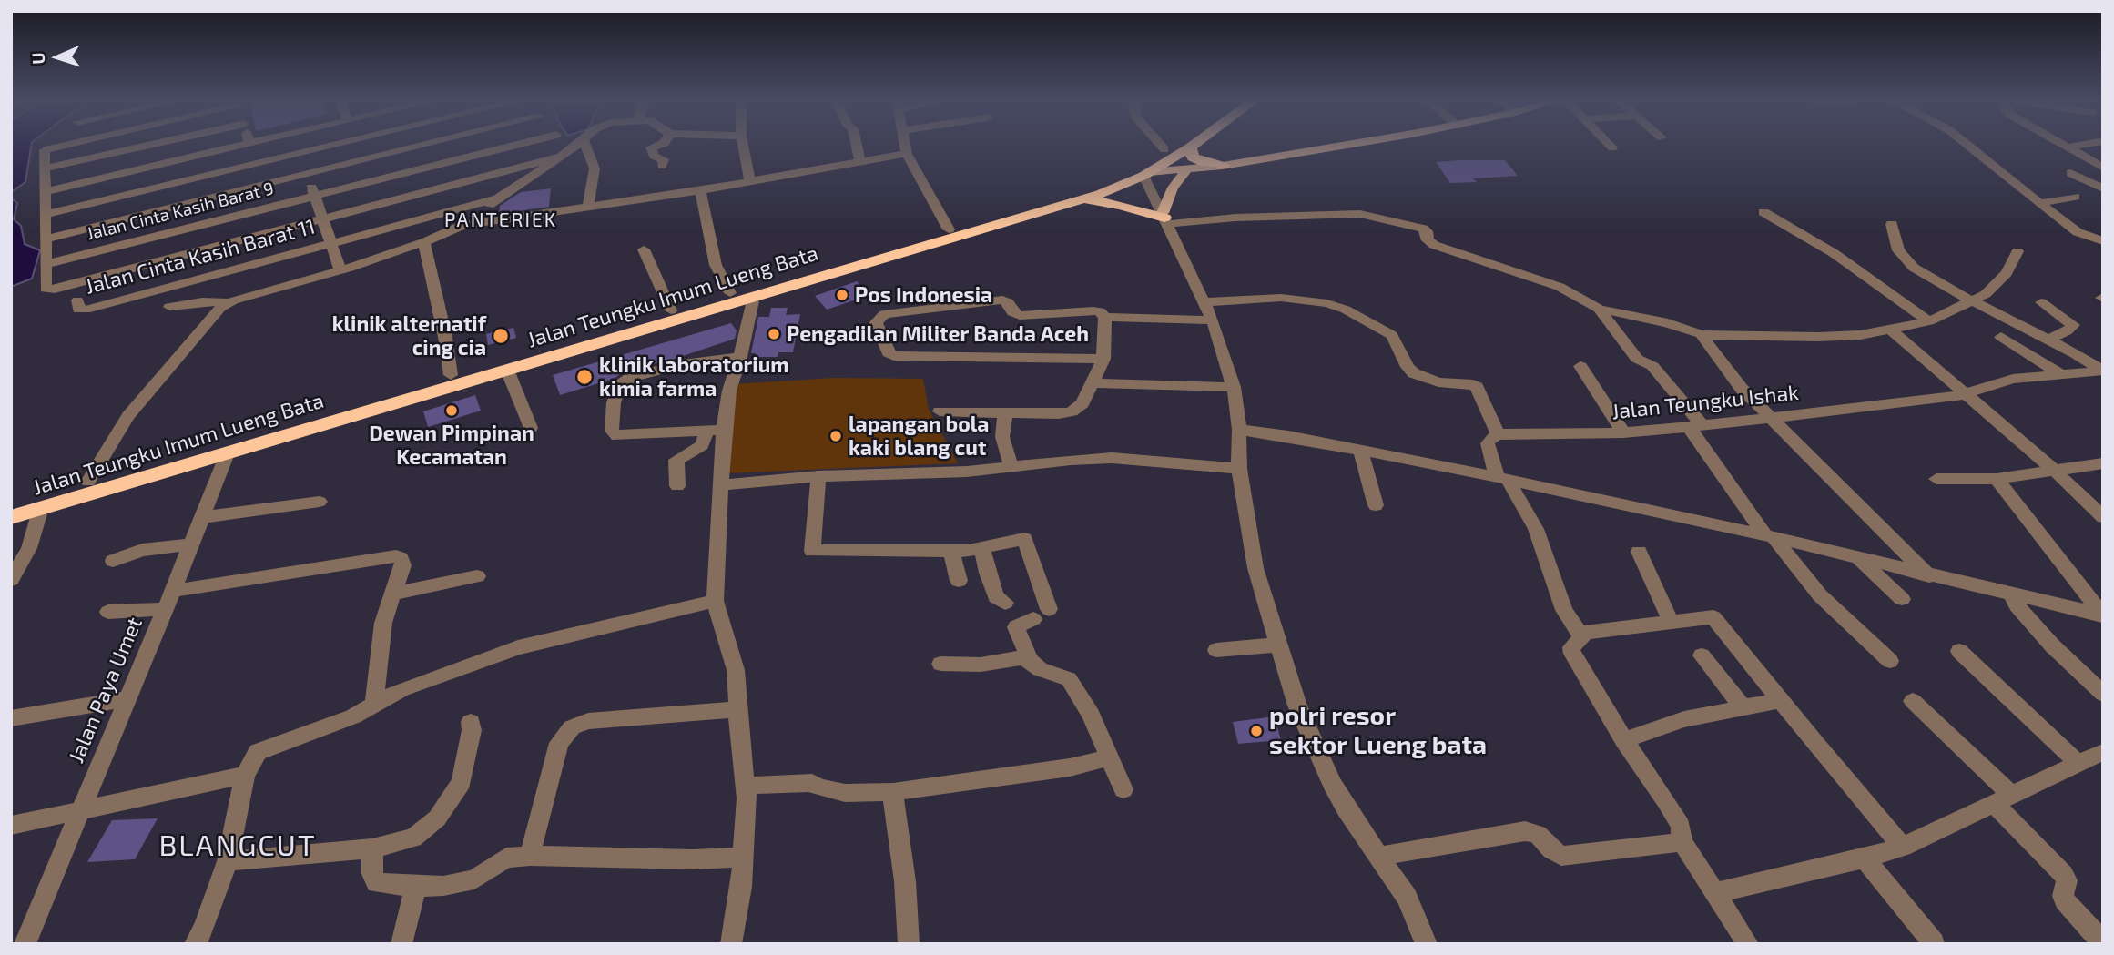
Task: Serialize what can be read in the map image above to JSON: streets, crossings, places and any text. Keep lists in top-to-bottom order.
{
  "streets": {
    "highway": ["Jalan Teungku Imum Lueng Bata"],
    "street": [
      "Jalan Cinta Kasih Barat 9",
      "Jalan Cinta Kasih Barat 11",
      "Jalan Teungku Ishak",
      "Jalan Paya Umet"
    ]
  },
  "crossings": [
    ["Jalan Teungku Imum Lueng Bata", "Jalan Paya Umet"]
  ],
  "districts": ["PANTERIEK", "BLANGCUT"],
  "places": [
    "Pos Indonesia",
    "Pengadilan Militer Banda Aceh",
    "klinik alternatif cing cia",
    "klinik laboratorium kimia farma",
    "Dewan Pimpinan Kecamatan",
    "lapangan bola kaki blang cut",
    "polri resor sektor Lueng bata"
  ],
  "north": "left"
}
